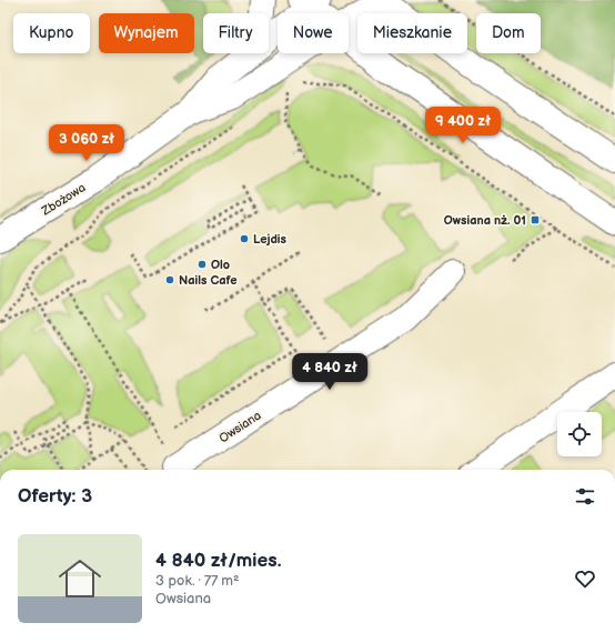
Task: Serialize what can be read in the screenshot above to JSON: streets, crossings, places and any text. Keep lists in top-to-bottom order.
{
  "streets": {
    "street": ["Zbożowa", "Owsiana"]
  },
  "places": {
    "transit": ["Owsiana nż. 01"],
    "other": ["Lejdis", "Olo", "Nails Cafe"]
  },
  "page": {
    "chip": [
      "Kupno",
      "Wynajem",
      "Filtry",
      "Nowe",
      "Mieszkanie",
      "Dom"
    ],
    "price": ["9 400 zł", "3 060 zł", "4 840 zł"],
    "heading": "Oferty: 3",
    "list": [
      {
        "name": "4 840 zł/mies.",
        "note": "3 pok. · 77 m² · Owsiana"
      }
    ]
  }
}
